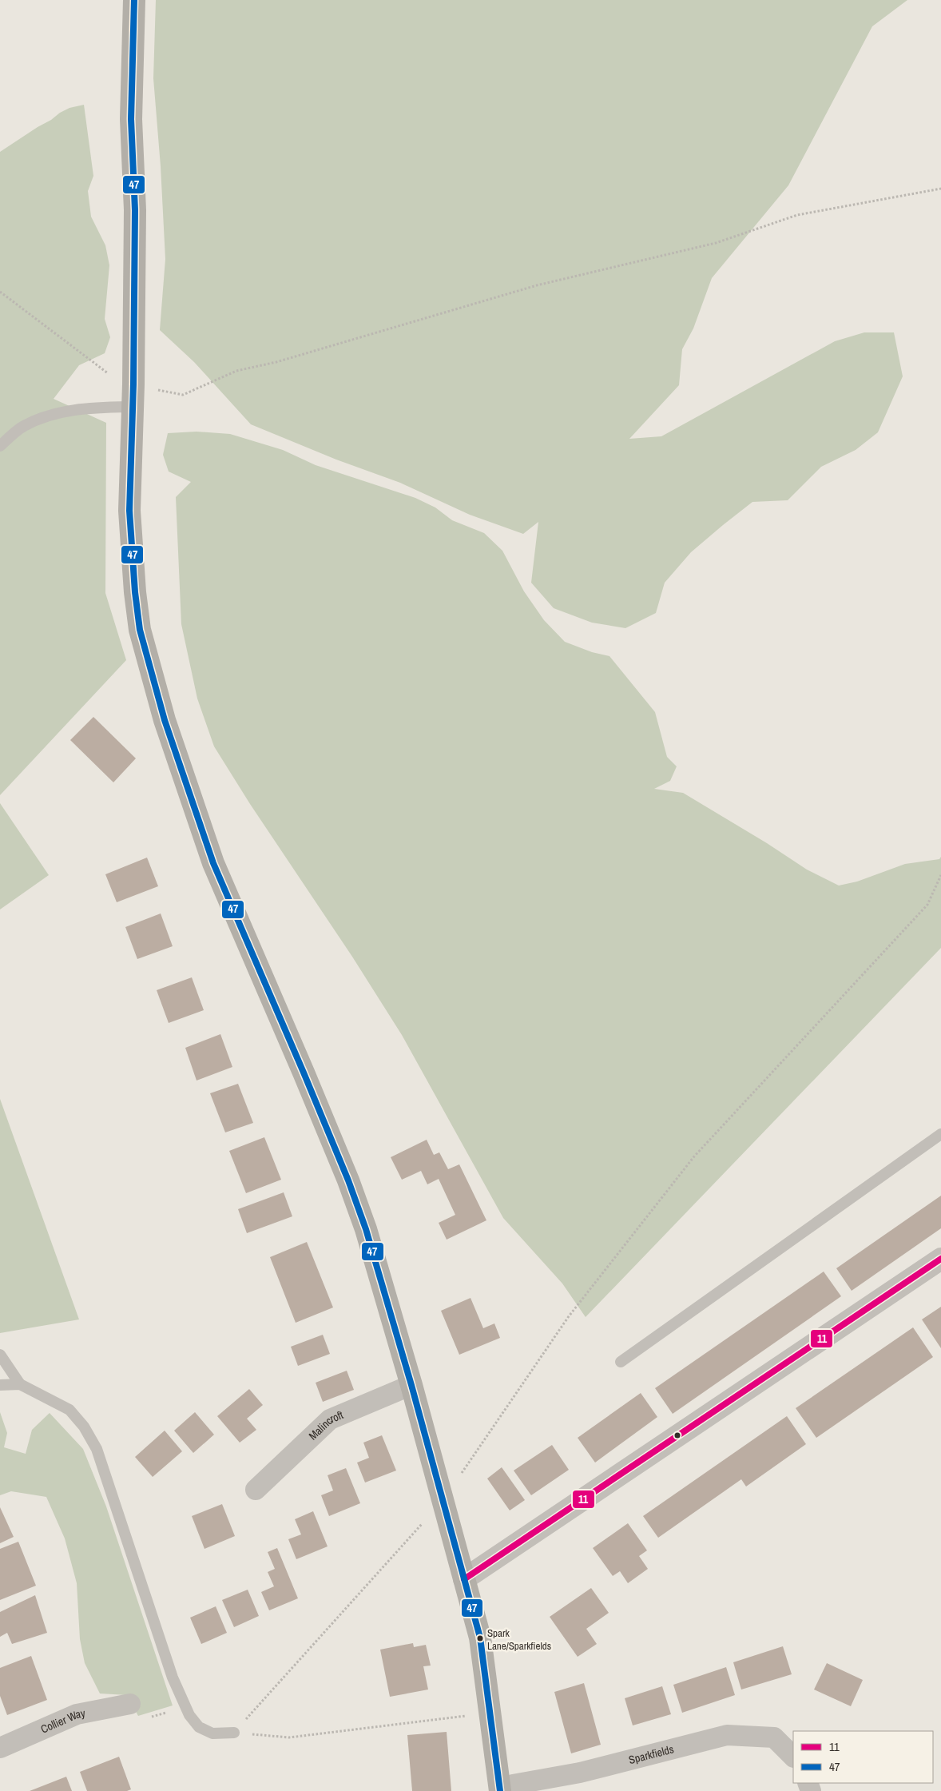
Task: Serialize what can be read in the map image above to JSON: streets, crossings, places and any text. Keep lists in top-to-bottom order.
{
  "streets": {
    "street": ["Malincroft", "Collier Way", "Sparkfields"]
  },
  "places": ["Spark Lane/Sparkfields"],
  "lines": ["transit line 47", "transit line 11"],
  "legend": ["11", "47"]
}
